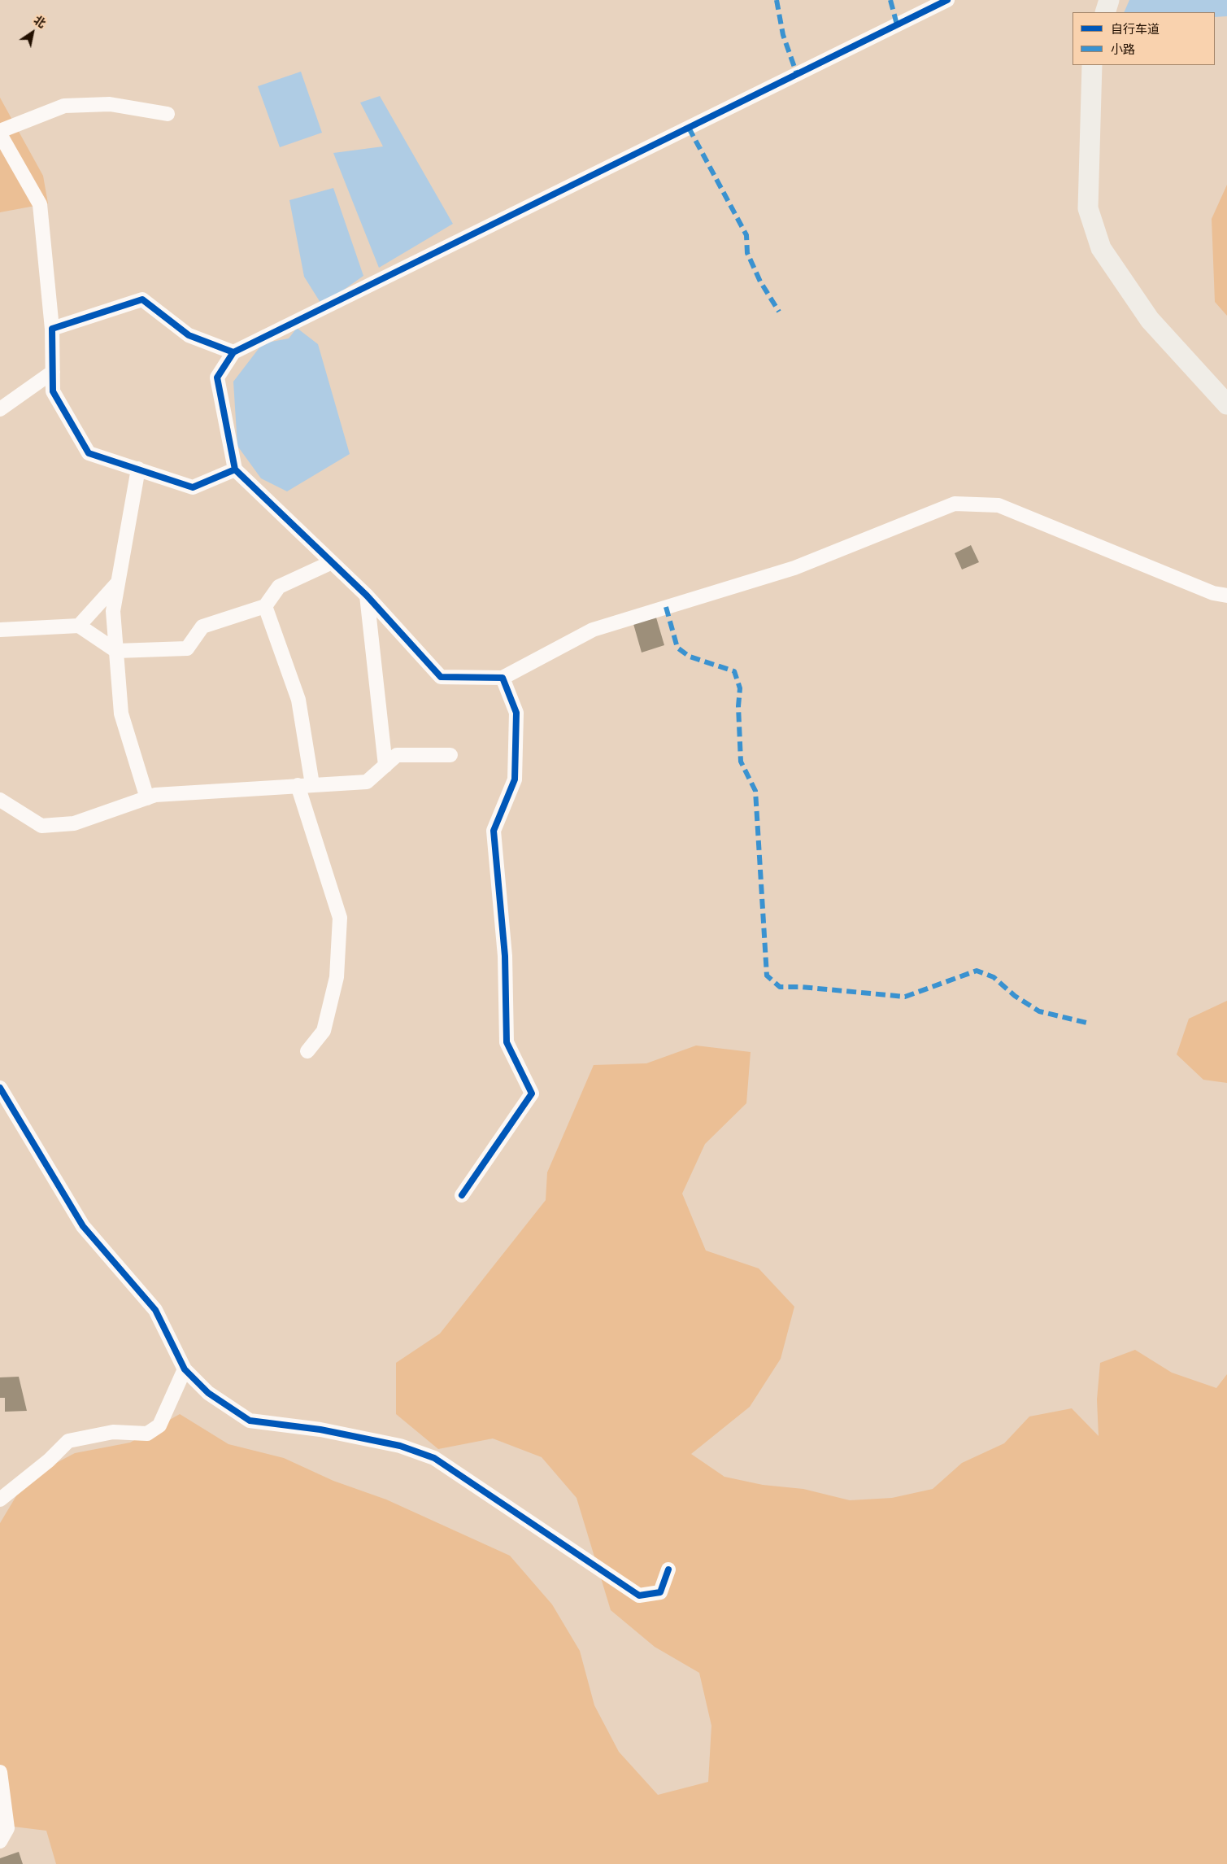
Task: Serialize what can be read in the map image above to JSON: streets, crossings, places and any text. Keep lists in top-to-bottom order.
{
  "legend": ["自行车道", "小路"],
  "north": "top right"
}
